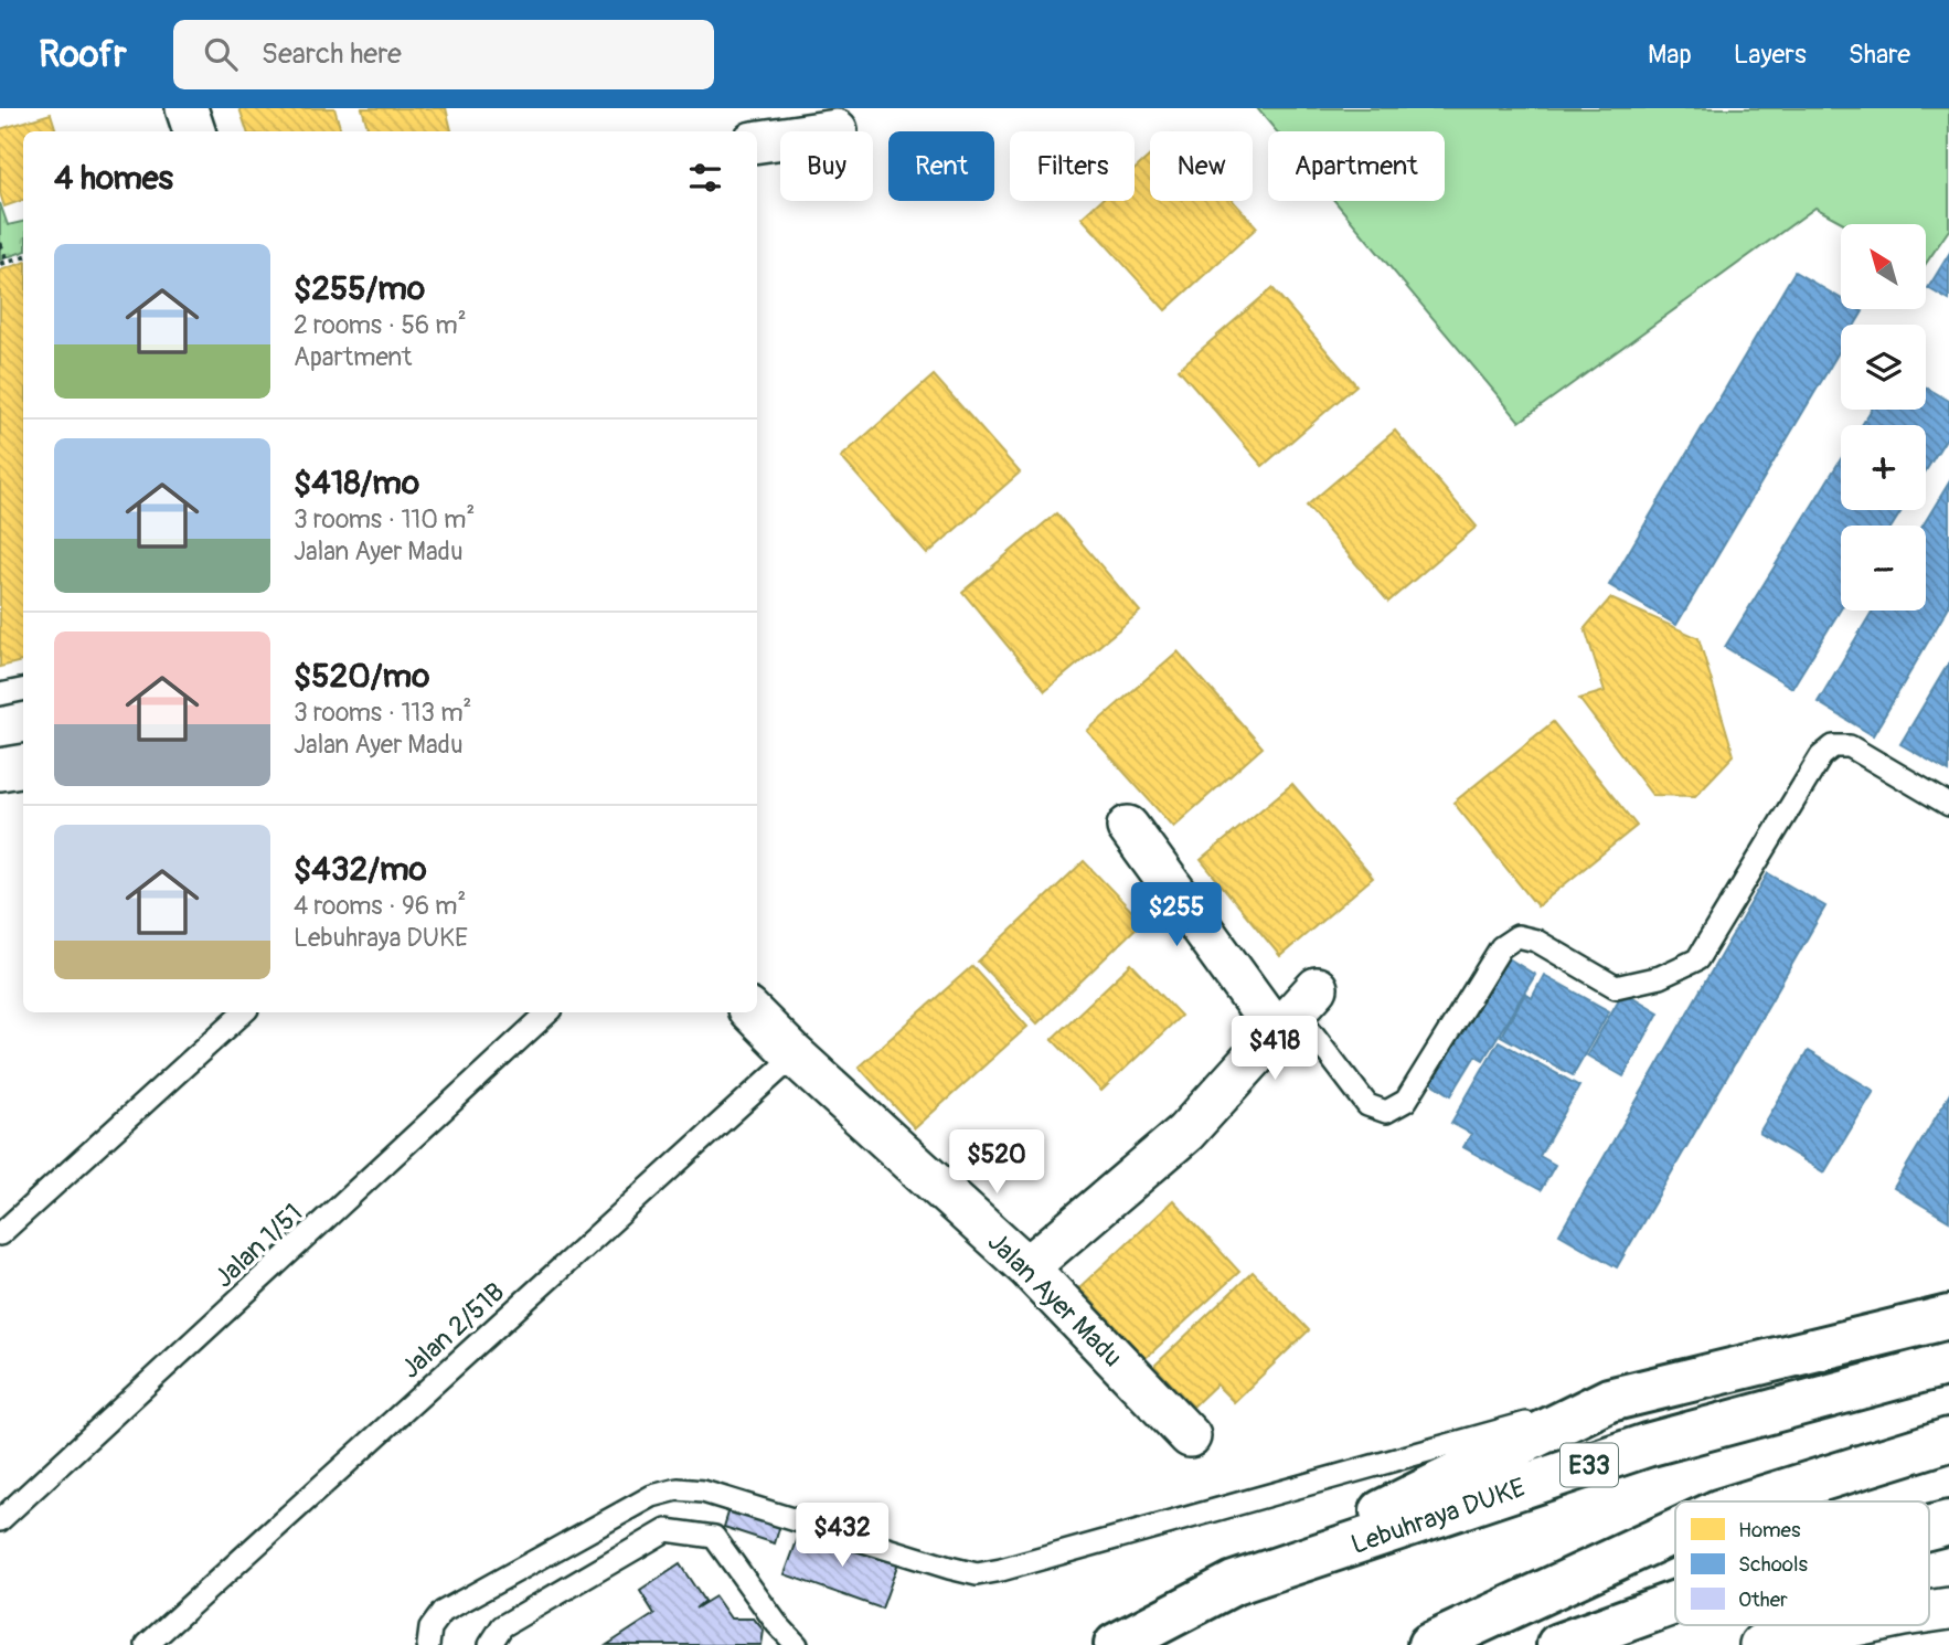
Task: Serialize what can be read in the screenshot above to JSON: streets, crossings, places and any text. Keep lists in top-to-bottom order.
{
  "streets": {
    "highway": ["E33", "Lebuhraya DUKE"],
    "street": ["Jalan Ayer Madu"],
    "lane": ["Jalan 1/51", "Jalan 2/51B"]
  },
  "crossings": [
    ["Jalan Ayer Madu", "Jalan 2/51B"]
  ],
  "legend": ["Homes", "Schools", "Other"],
  "north": "top left",
  "page": {
    "header": "Roofr",
    "search": "Search here",
    "nav": ["Map", "Layers", "Share"],
    "chip": [
      "Buy",
      "Rent",
      "Filters",
      "New",
      "Apartment"
    ],
    "heading": "4 homes",
    "map_buttons": ["+", "−"],
    "list": [
      {
        "name": "$255/mo",
        "note": "2 rooms · 56 m² · Apartment"
      },
      {
        "name": "$418/mo",
        "note": "3 rooms · 110 m² · Jalan Ayer Madu"
      },
      {
        "name": "$520/mo",
        "note": "3 rooms · 113 m² · Jalan Ayer Madu"
      },
      {
        "name": "$432/mo",
        "note": "4 rooms · 96 m² · Lebuhraya DUKE"
      }
    ],
    "price": [
      "$255",
      "$418",
      "$520",
      "$432"
    ]
  }
}
